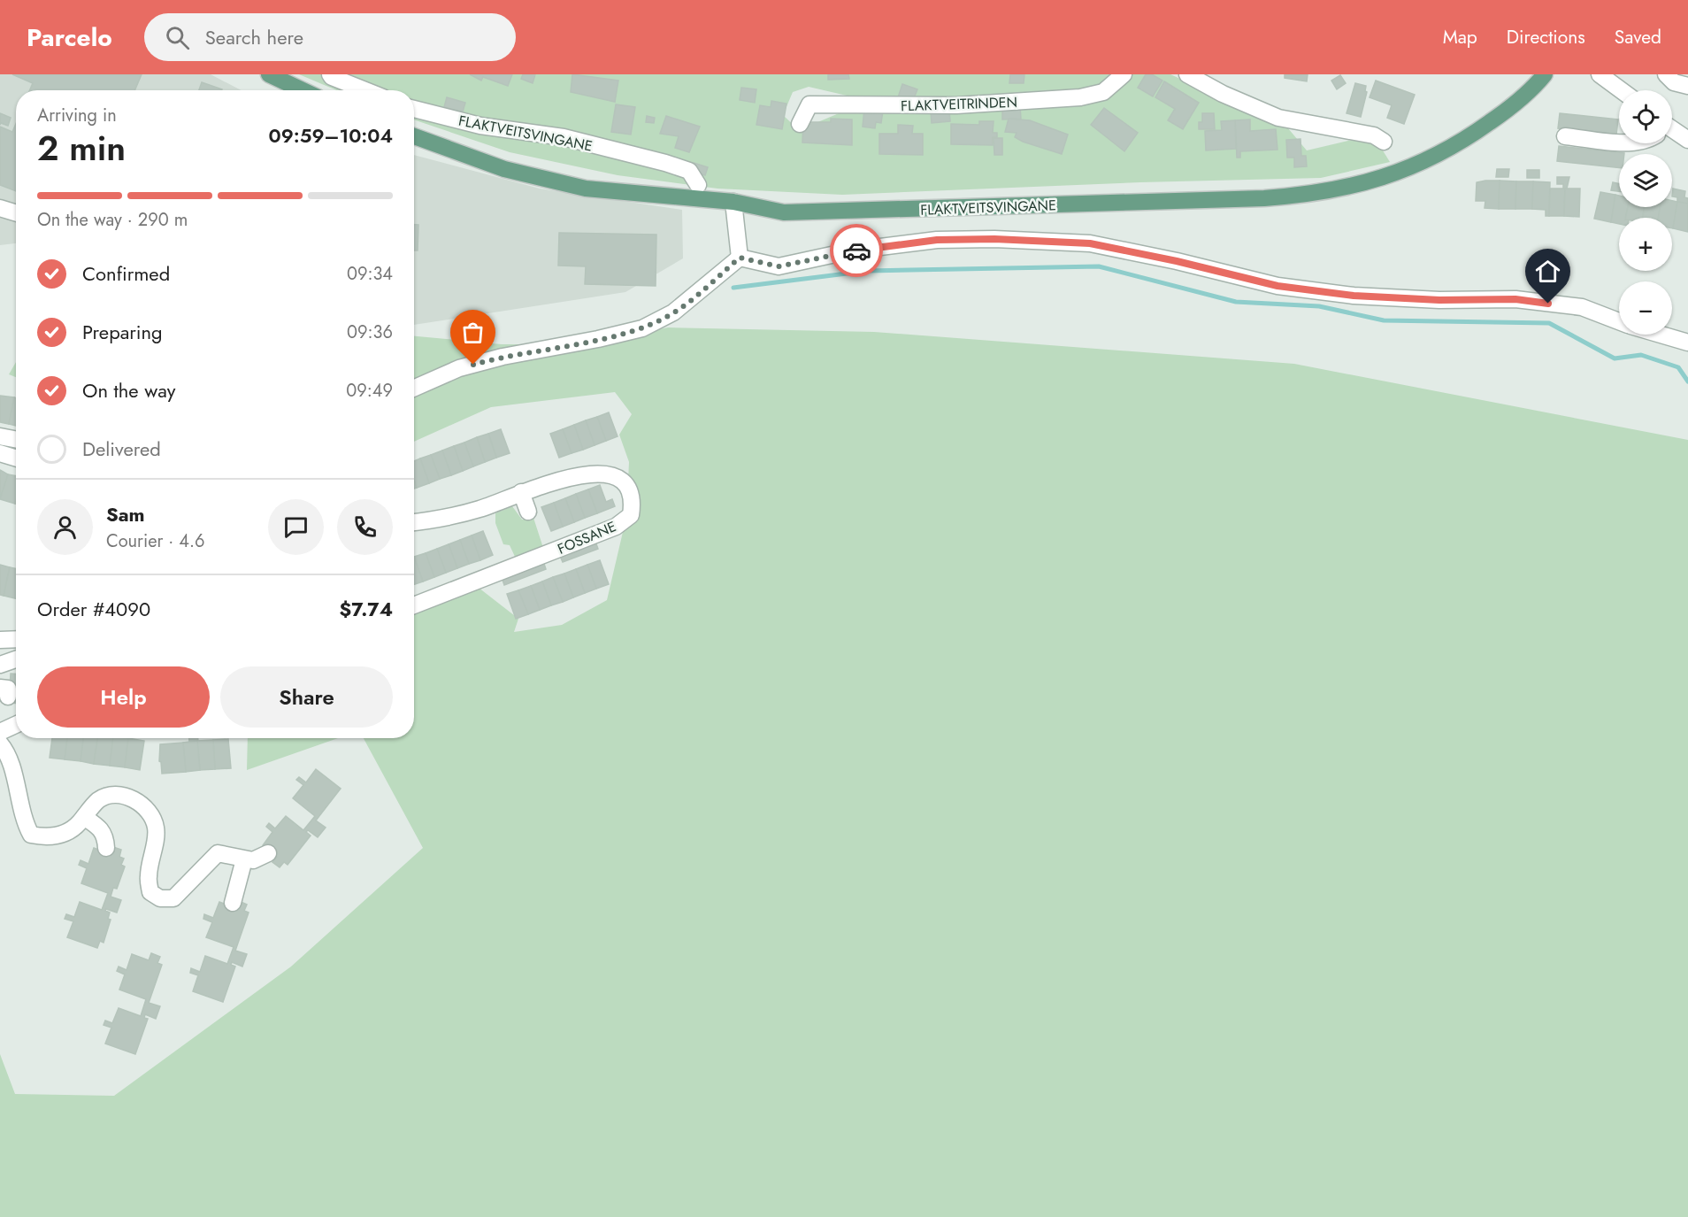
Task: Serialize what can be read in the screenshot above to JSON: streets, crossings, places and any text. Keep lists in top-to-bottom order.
{
  "streets": {
    "main road": ["FLAKTVEITSVINGANE"],
    "street": ["FLAKTVEITRINDEN", "FOSSANE"]
  },
  "page": {
    "header": "Parcelo",
    "search": "Search here",
    "nav": ["Map", "Directions", "Saved"],
    "map_buttons": ["+", "−"],
    "heading": ["2 min", "Arriving in", "09:59–10:04"],
    "panel": [
      "Sam",
      "Courier · 4.6",
      "Order #4090",
      "$7.74"
    ],
    "bar": "On the way · 290 m",
    "list": [
      ["Confirmed", "09:34"],
      ["Preparing", "09:36"],
      ["On the way", "09:49"],
      "Delivered"
    ],
    "buttons": ["Help", "Share"]
  }
}
